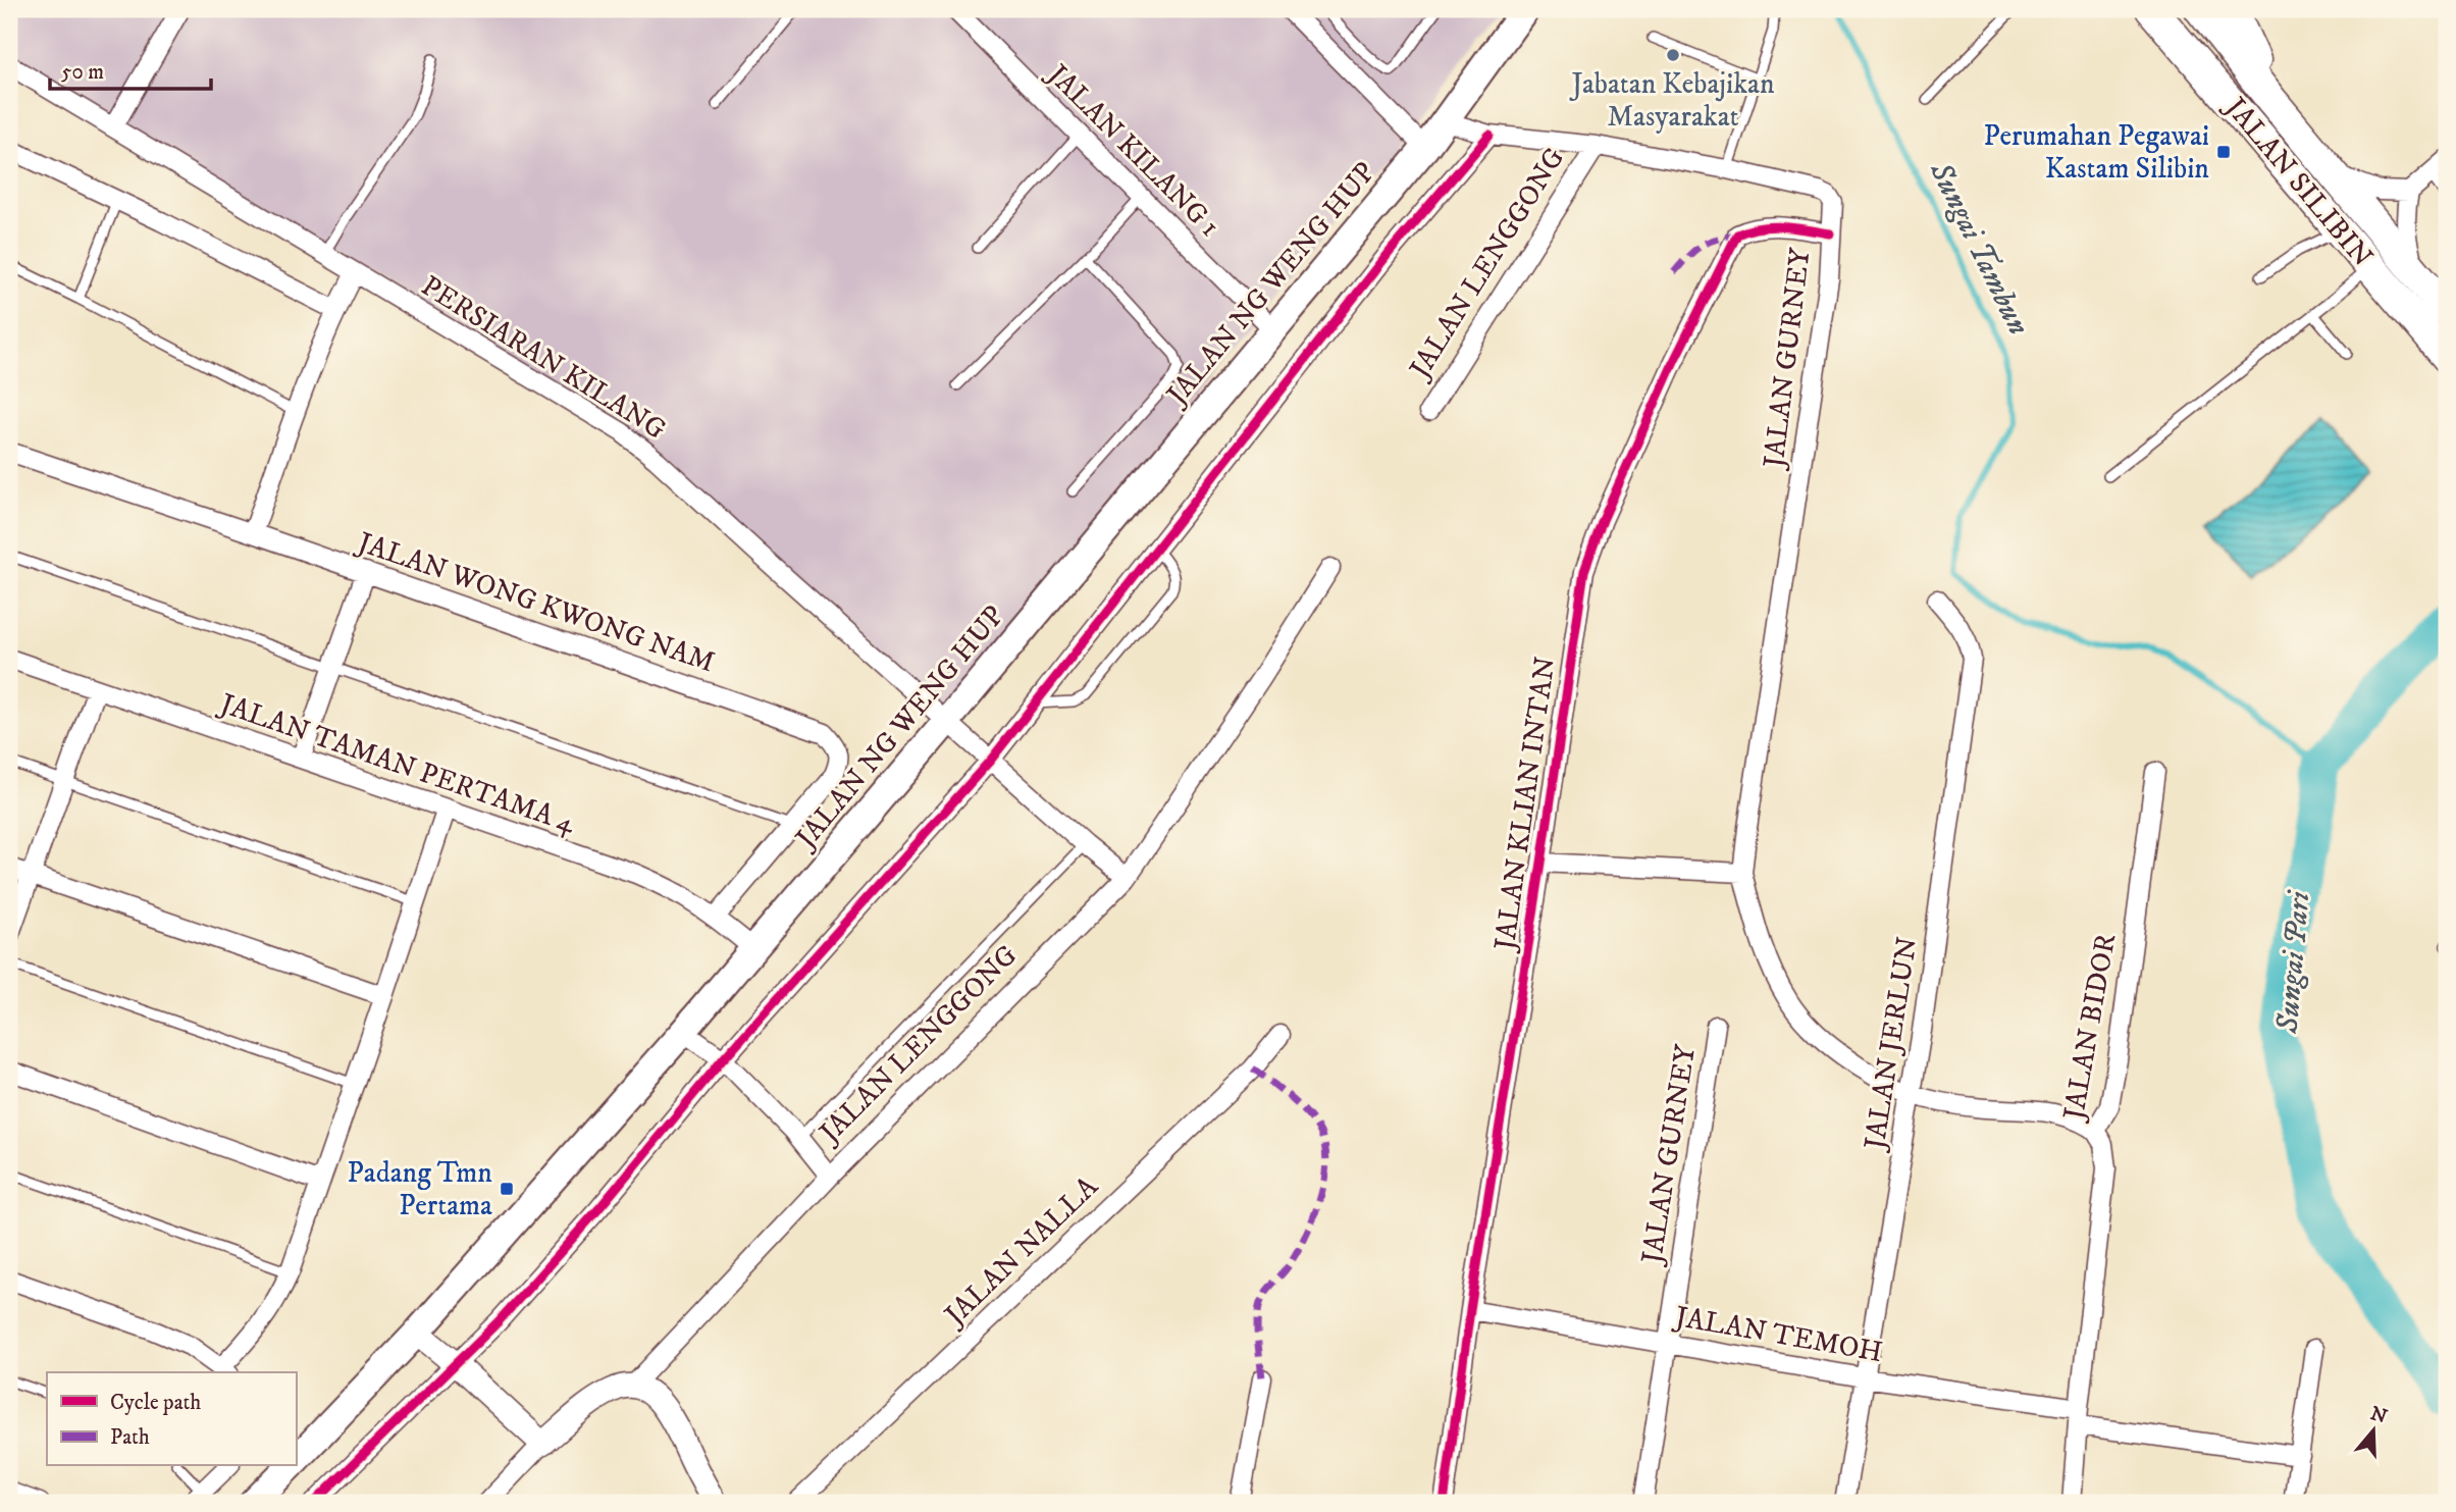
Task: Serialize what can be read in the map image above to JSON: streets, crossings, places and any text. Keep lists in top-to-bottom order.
{
  "streets": {
    "main road": ["JALAN SILIBIN", "JALAN NG WENG HUP"],
    "street": [
      "JALAN KILANG 1",
      "JALAN LENGGONG",
      "PERSIARAN KILANG",
      "JALAN GURNEY",
      "JALAN WONG KWONG NAM",
      "JALAN TAMAN PERTAMA 4",
      "JALAN KLIAN INTAN",
      "JALAN BIDOR",
      "JALAN JERLUN",
      "JALAN NALLA",
      "JALAN TEMOH"
    ]
  },
  "crossings": [
    ["JALAN KILANG 1", "JALAN NG WENG HUP"],
    ["JALAN LENGGONG", "PERSIARAN KILANG"],
    ["JALAN LENGGONG", "JALAN GURNEY"],
    ["JALAN NG WENG HUP", "PERSIARAN KILANG"],
    ["JALAN NG WENG HUP", "JALAN GURNEY"],
    ["JALAN NG WENG HUP", "JALAN TAMAN PERTAMA 4"],
    ["JALAN GURNEY", "JALAN KLIAN INTAN"],
    ["JALAN GURNEY", "JALAN TEMOH"],
    ["JALAN WONG KWONG NAM", "JALAN TAMAN PERTAMA 4"],
    ["JALAN KLIAN INTAN", "JALAN TEMOH"],
    ["JALAN BIDOR", "JALAN TEMOH"],
    ["JALAN JERLUN", "JALAN TEMOH"]
  ],
  "water": ["Sungai Tambun", "Sungai Pari"],
  "places": {
    "other": ["Jabatan Kebajikan Masyarakat"],
    "transit": ["Perumahan Pegawai Kastam Silibin", "Padang Tmn Pertama"]
  },
  "legend": ["Cycle path", "Path"],
  "scale_bar": "50 m",
  "north": "top"
}
